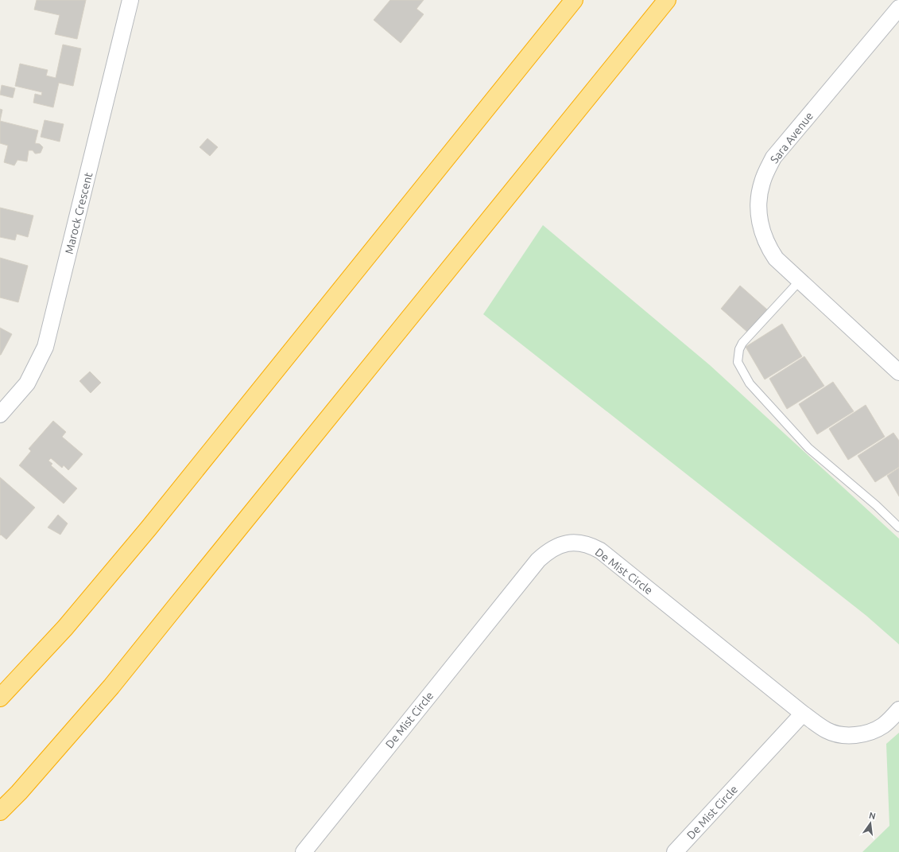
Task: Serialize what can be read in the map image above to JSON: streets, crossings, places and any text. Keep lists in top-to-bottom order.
{
  "streets": {
    "street": ["Sara Avenue", "Marock Crescent", "De Mist Circle"]
  },
  "north": "top"
}
